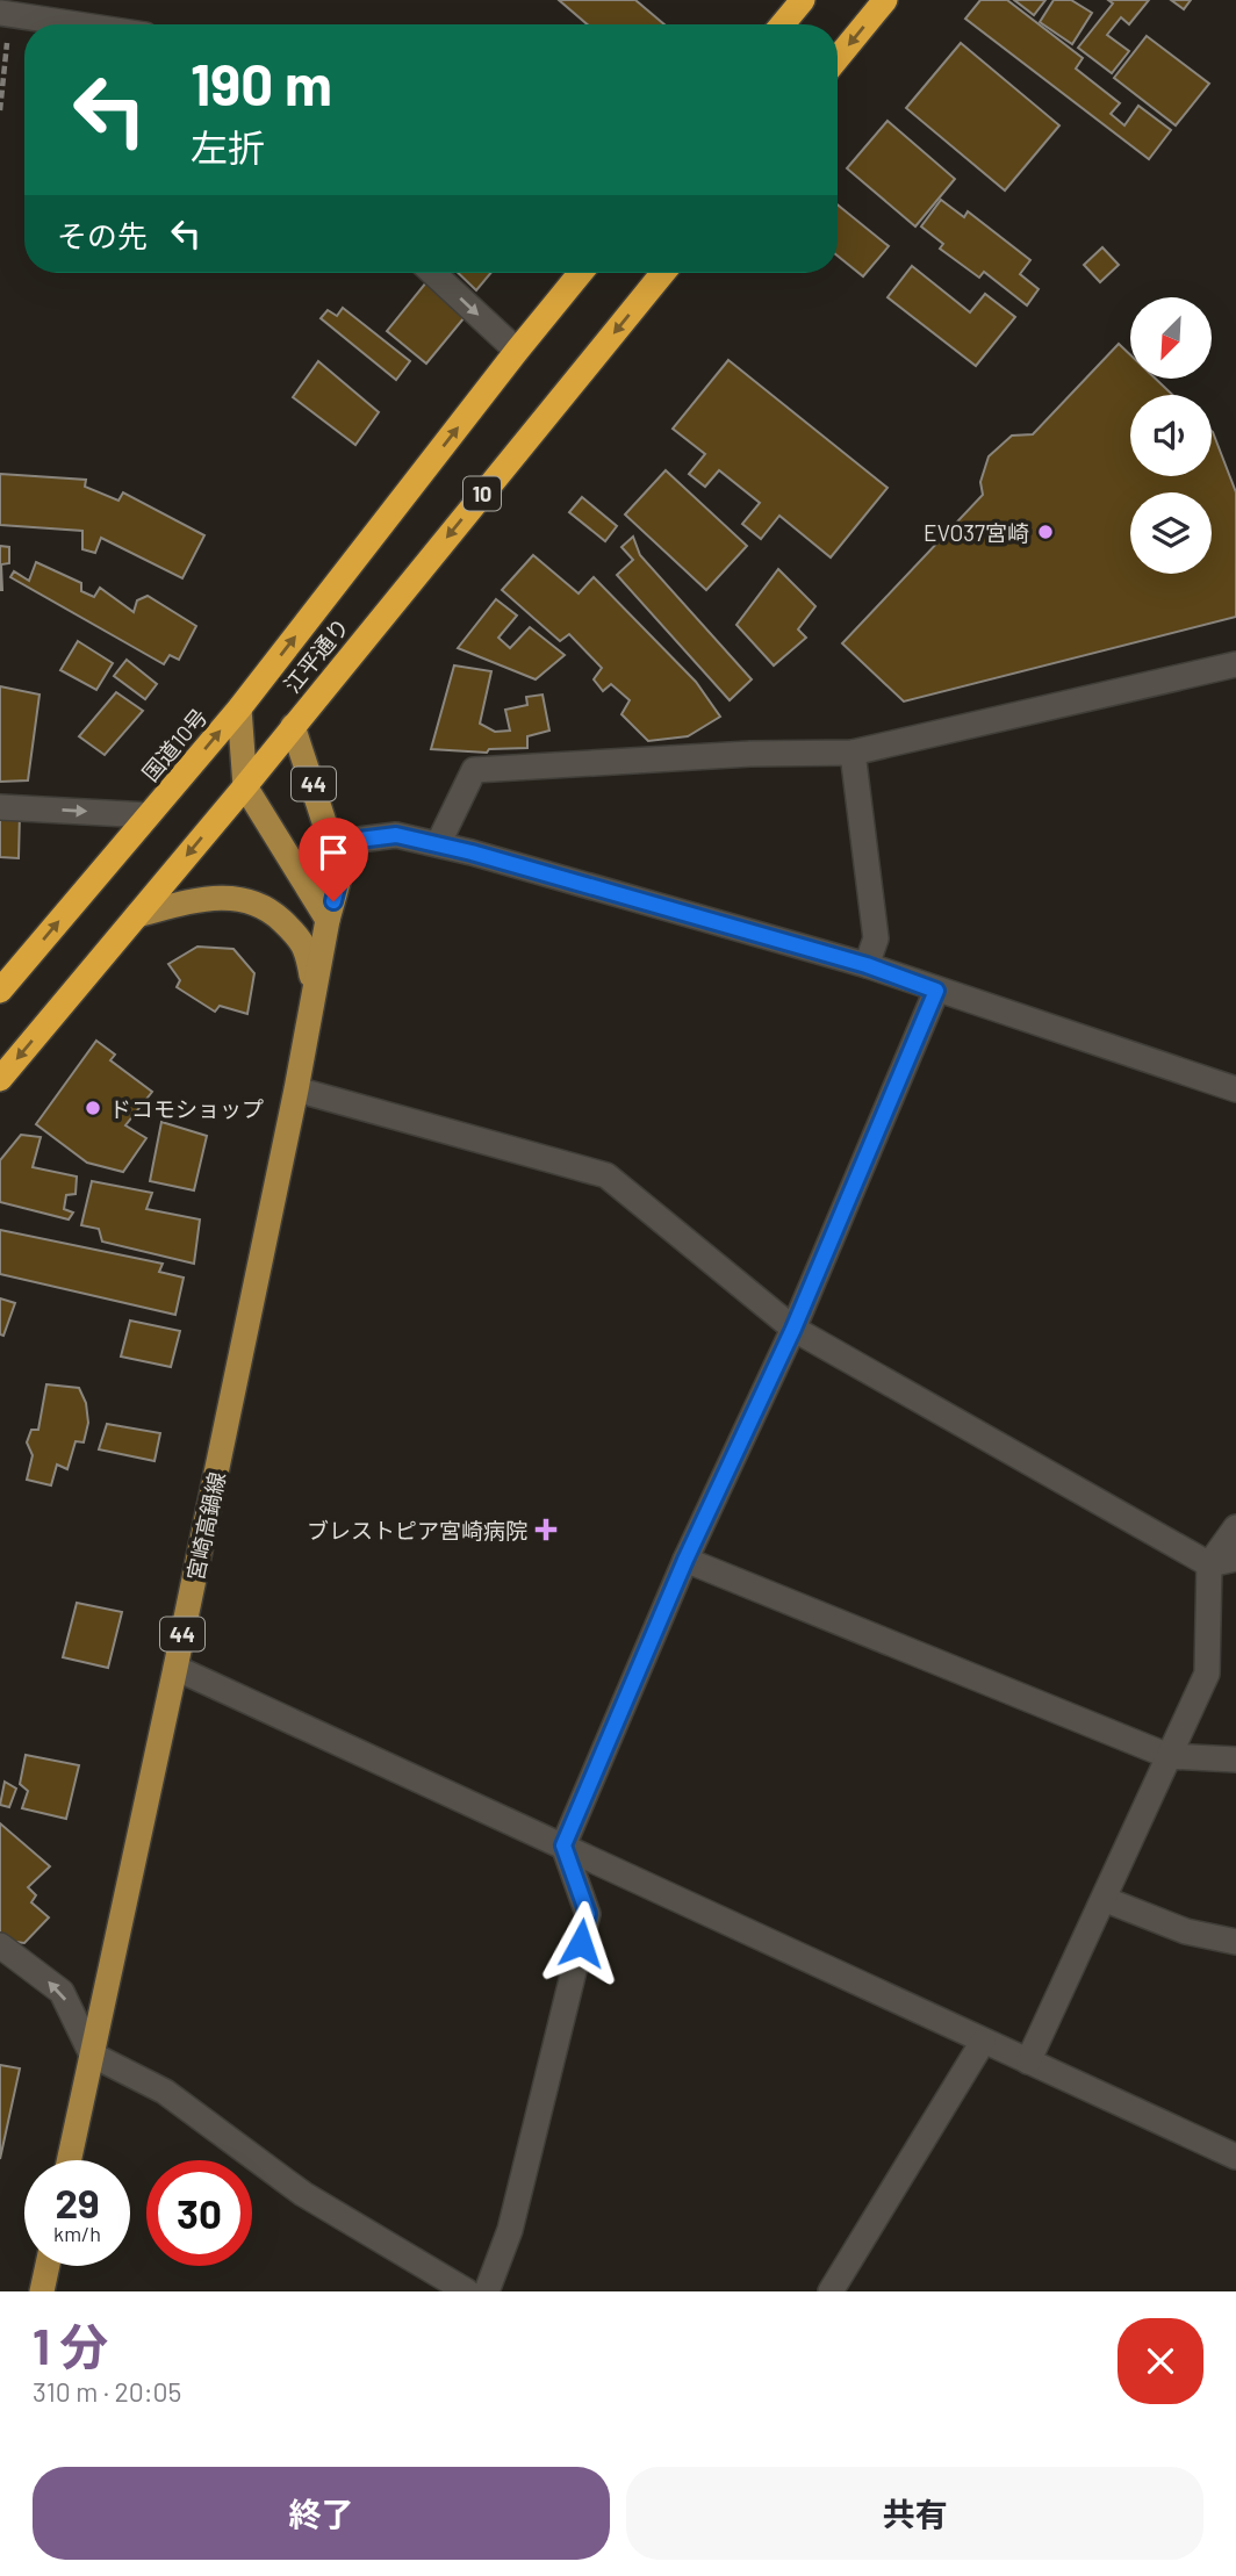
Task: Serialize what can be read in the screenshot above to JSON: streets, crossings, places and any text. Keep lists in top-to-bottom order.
{
  "streets": {
    "highway": ["10", "江平通り", "国道10号"],
    "main road": ["44", "宮崎高鍋線"]
  },
  "crossings": [
    ["江平通り", "国道10号"],
    ["江平通り", "44"],
    ["江平通り", "宮崎高鍋線"],
    ["国道10号", "44"],
    ["44", "宮崎高鍋線"]
  ],
  "one_way": ["国道10号"],
  "places": {
    "other": ["EVO37宮崎", "ドコモショップ"],
    "health": ["ブレストピア宮崎病院"]
  },
  "north": "bottom left",
  "page": {
    "turn": ["190 m", "左折"],
    "then": "その先",
    "speed": "29 km/h",
    "limit": "30",
    "heading": ["1 分", "310 m · 20:05"],
    "buttons": ["終了", "共有"]
  }
}
